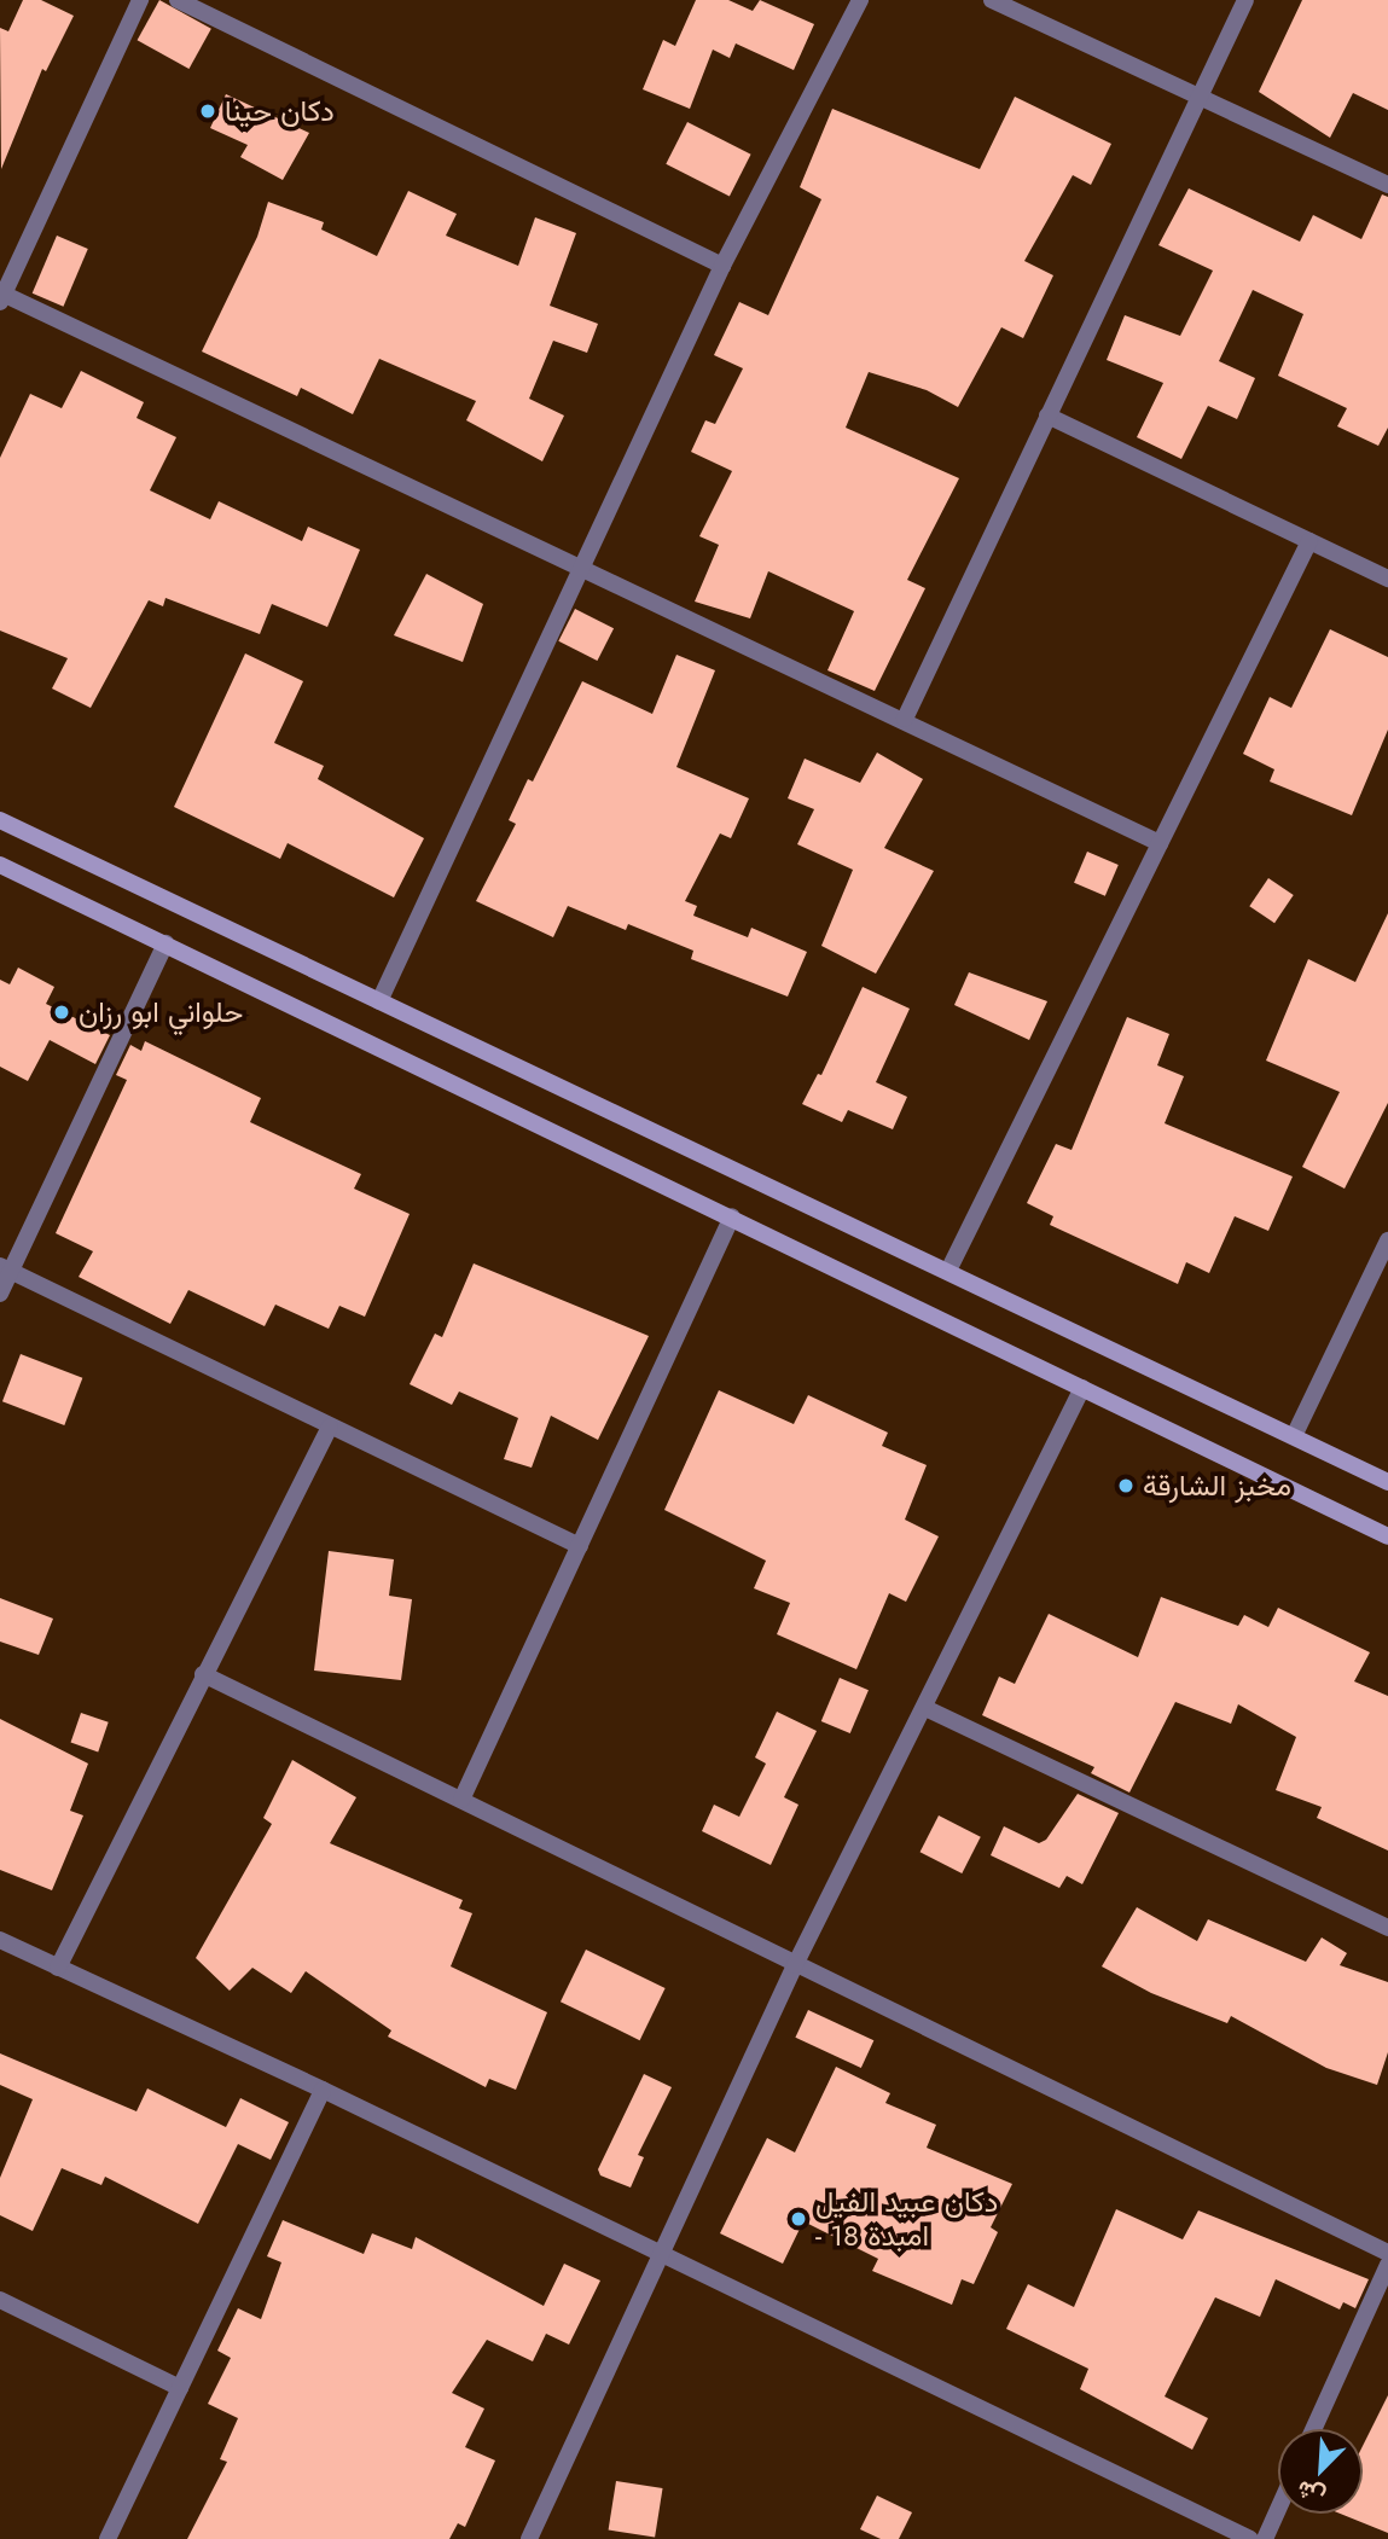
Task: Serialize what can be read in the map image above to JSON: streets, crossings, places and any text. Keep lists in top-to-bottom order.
{
  "places": [
    "دكان حينا",
    "حلواني ابو رزان",
    "مخبز الشارقة",
    "دكان عبيد الفيل - امبدة 18"
  ],
  "north": "bottom left"
}
